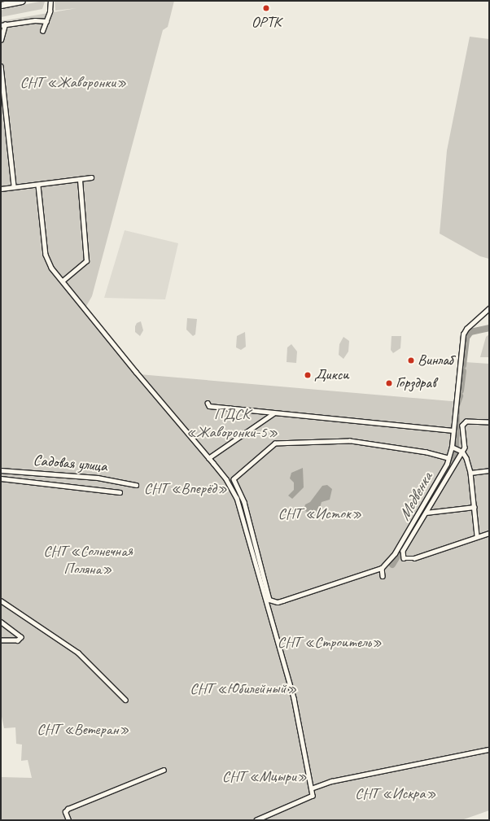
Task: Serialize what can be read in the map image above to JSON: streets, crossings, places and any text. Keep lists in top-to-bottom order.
{
  "streets": {
    "street": ["Садовая улица"]
  },
  "water": ["Медвенка"],
  "parks": [
    "СНТ «Жаворонки»",
    "ПДСК «Жаворонки-5»",
    "СНТ «Вперёд»",
    "СНТ «Исток»",
    "СНТ «Солнечная Поляна»",
    "СНТ «Строитель»",
    "СНТ «Юбилейный»",
    "СНТ «Ветеран»",
    "СНТ «Мцыри»",
    "СНТ «Искра»"
  ],
  "places": [
    "ОРТК",
    "Винлаб",
    "Дикси",
    "Горздрав"
  ]
}
